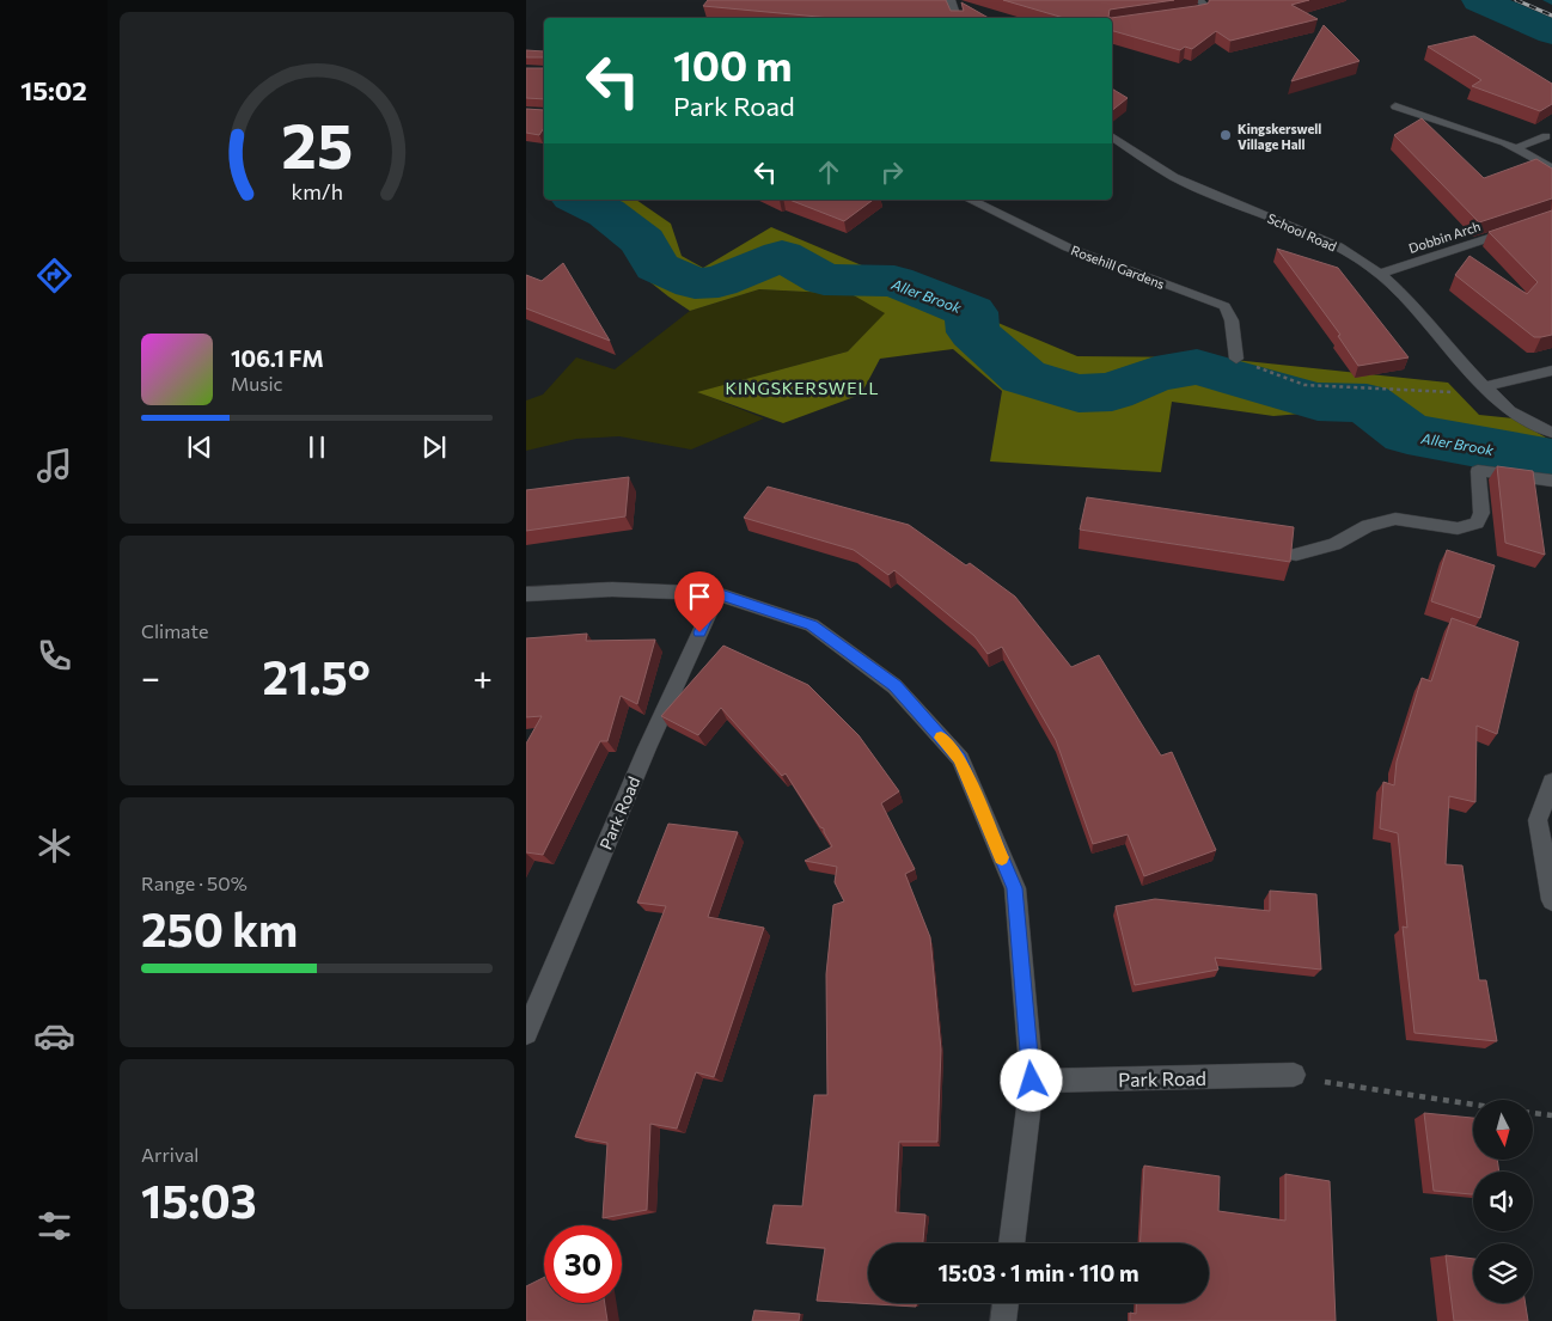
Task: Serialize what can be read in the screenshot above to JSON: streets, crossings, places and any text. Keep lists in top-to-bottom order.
{
  "streets": {
    "street": [
      "School Road",
      "Dobbin Arch",
      "Rosehill Gardens",
      "Park Road"
    ]
  },
  "crossings": [
    ["School Road", "Dobbin Arch"]
  ],
  "districts": ["KINGSKERSWELL"],
  "water": ["Aller Brook"],
  "places": ["Kingskerswell Village Hall"],
  "north": "bottom",
  "page": {
    "tabs": "15:02",
    "turn": ["100 m", "Park Road"],
    "song": ["106.1 FM", "Music"],
    "tile": [
      "Climate",
      ["Range · 50%", "250 km"],
      ["Arrival", "15:03"]
    ],
    "heat": ["−", "21.5°", "+"],
    "limit": "30",
    "trip": "15:03 · 1 min · 110 m",
    "gauge": ["25", "km/h"]
  }
}
